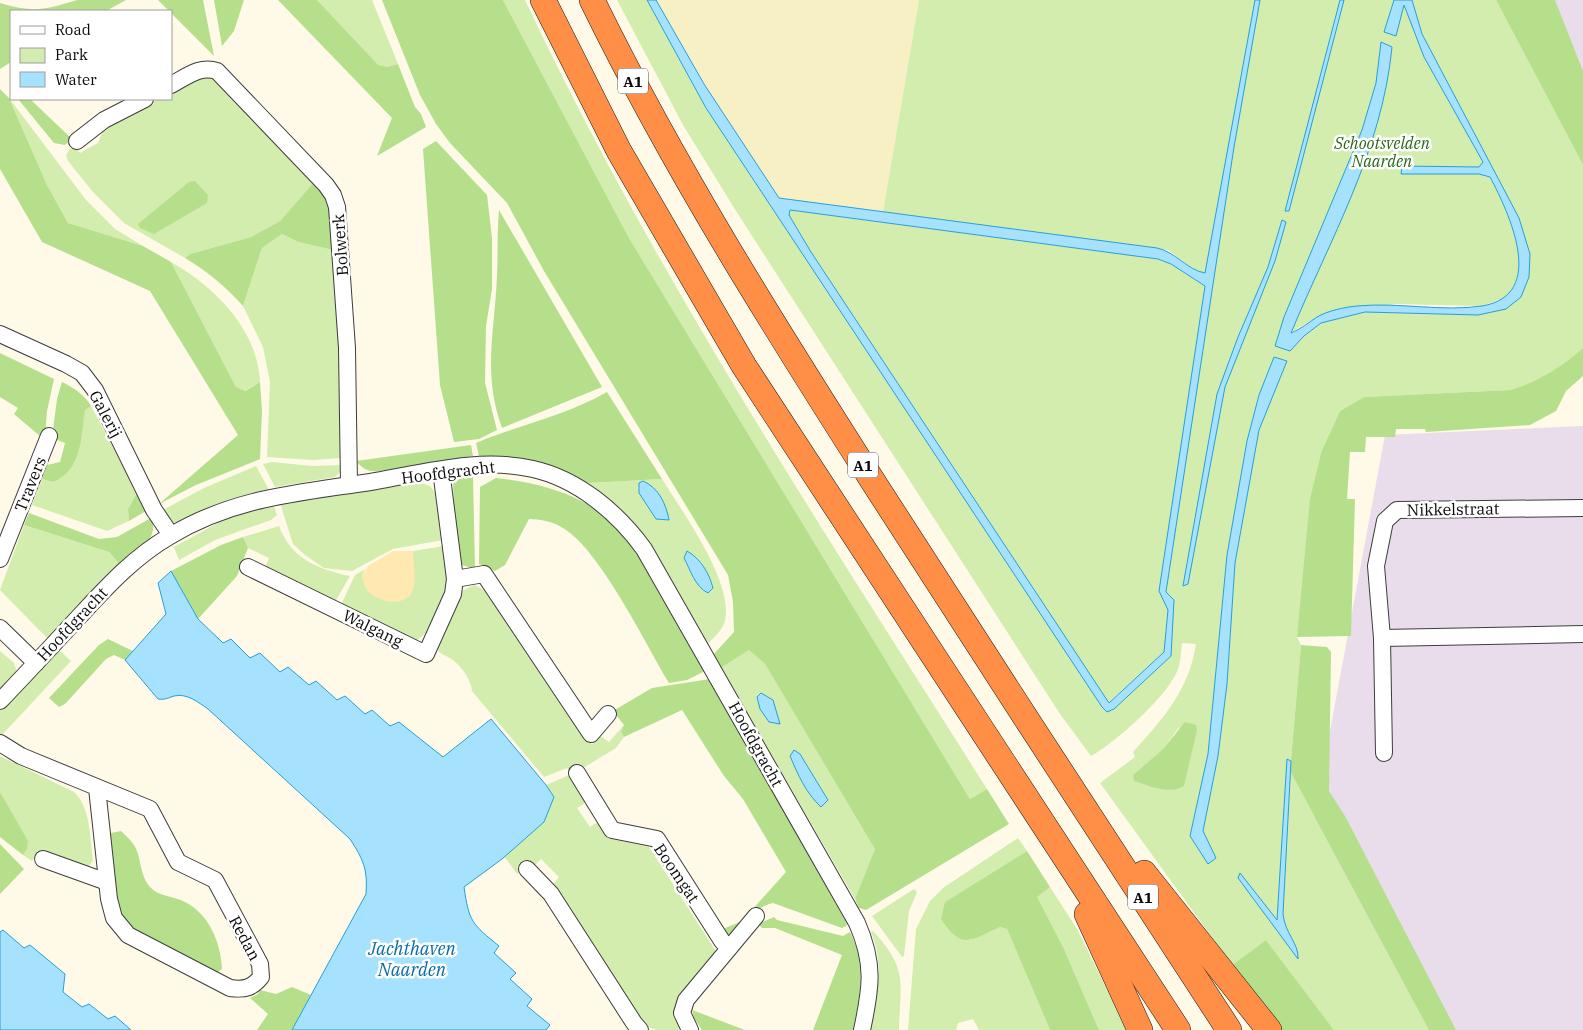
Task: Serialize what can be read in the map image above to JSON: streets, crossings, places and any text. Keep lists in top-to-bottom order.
{
  "streets": {
    "highway": ["A1"],
    "street": [
      "Bolwerk",
      "Galerij",
      "Hoofdgracht",
      "Travers",
      "Nikkelstraat",
      "Walgang",
      "Boomgat",
      "Redan"
    ]
  },
  "crossings": [
    ["Bolwerk", "Hoofdgracht"],
    ["Galerij", "Hoofdgracht"],
    ["Hoofdgracht", "Walgang"]
  ],
  "water": ["Jachthaven Naarden"],
  "parks": ["Schootsvelden Naarden"],
  "legend": ["Road", "Park", "Water"]
}
